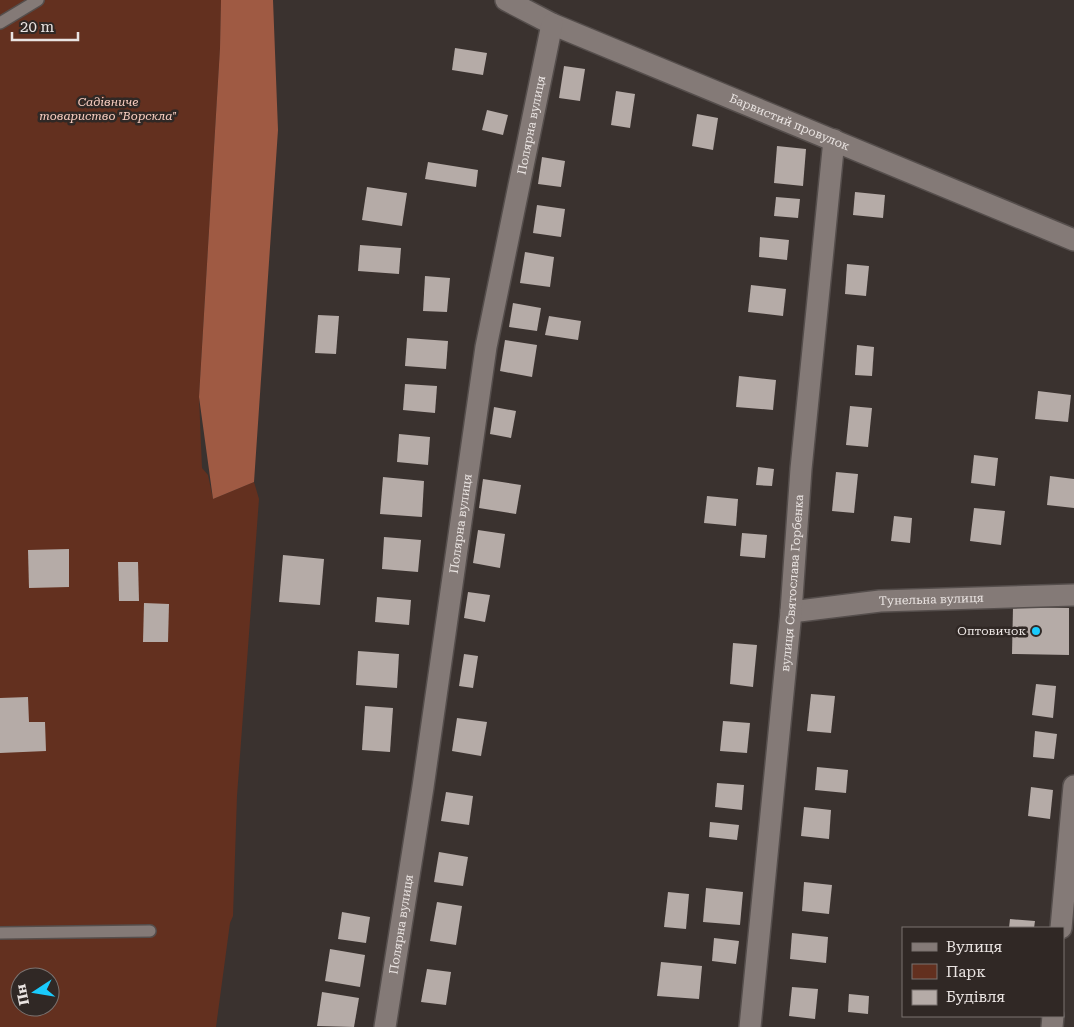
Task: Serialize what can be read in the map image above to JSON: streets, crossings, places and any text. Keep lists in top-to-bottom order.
{
  "streets": {
    "street": [
      "Барвистий провулок",
      "Полярна вулиця",
      "вулиця Святослава Горбенка",
      "Тунельна вулиця"
    ]
  },
  "crossings": [
    ["Барвистий провулок", "Полярна вулиця"],
    ["Барвистий провулок", "вулиця Святослава Горбенка"],
    ["вулиця Святослава Горбенка", "Тунельна вулиця"]
  ],
  "parks": ["Садівниче товариство \"Ворскла\""],
  "places": ["Оптовичок"],
  "legend": ["Вулиця", "Парк", "Будівля"],
  "scale_bar": "20 m",
  "north": "left"
}
